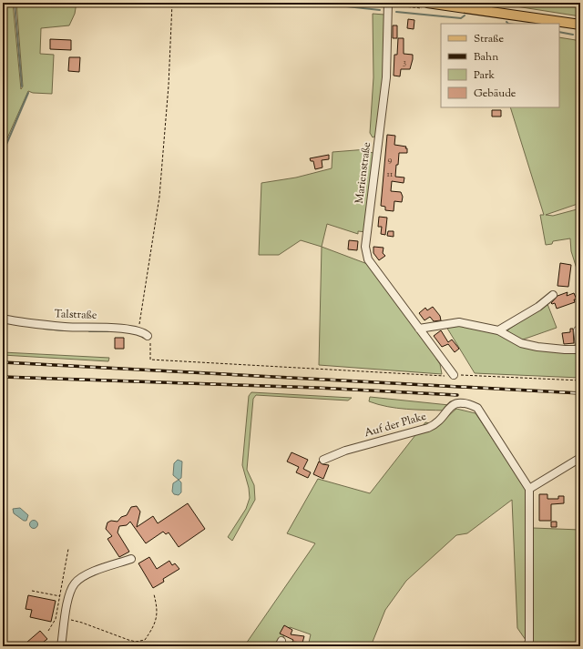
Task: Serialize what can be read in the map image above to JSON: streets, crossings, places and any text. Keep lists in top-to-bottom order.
{
  "streets": {
    "street": ["Marienstraße", "Talstraße", "Auf der Plake"]
  },
  "house_numbers": ["3", "9", "11"],
  "legend": [
    "Straße",
    "Bahn",
    "Park",
    "Gebäude"
  ]
}
